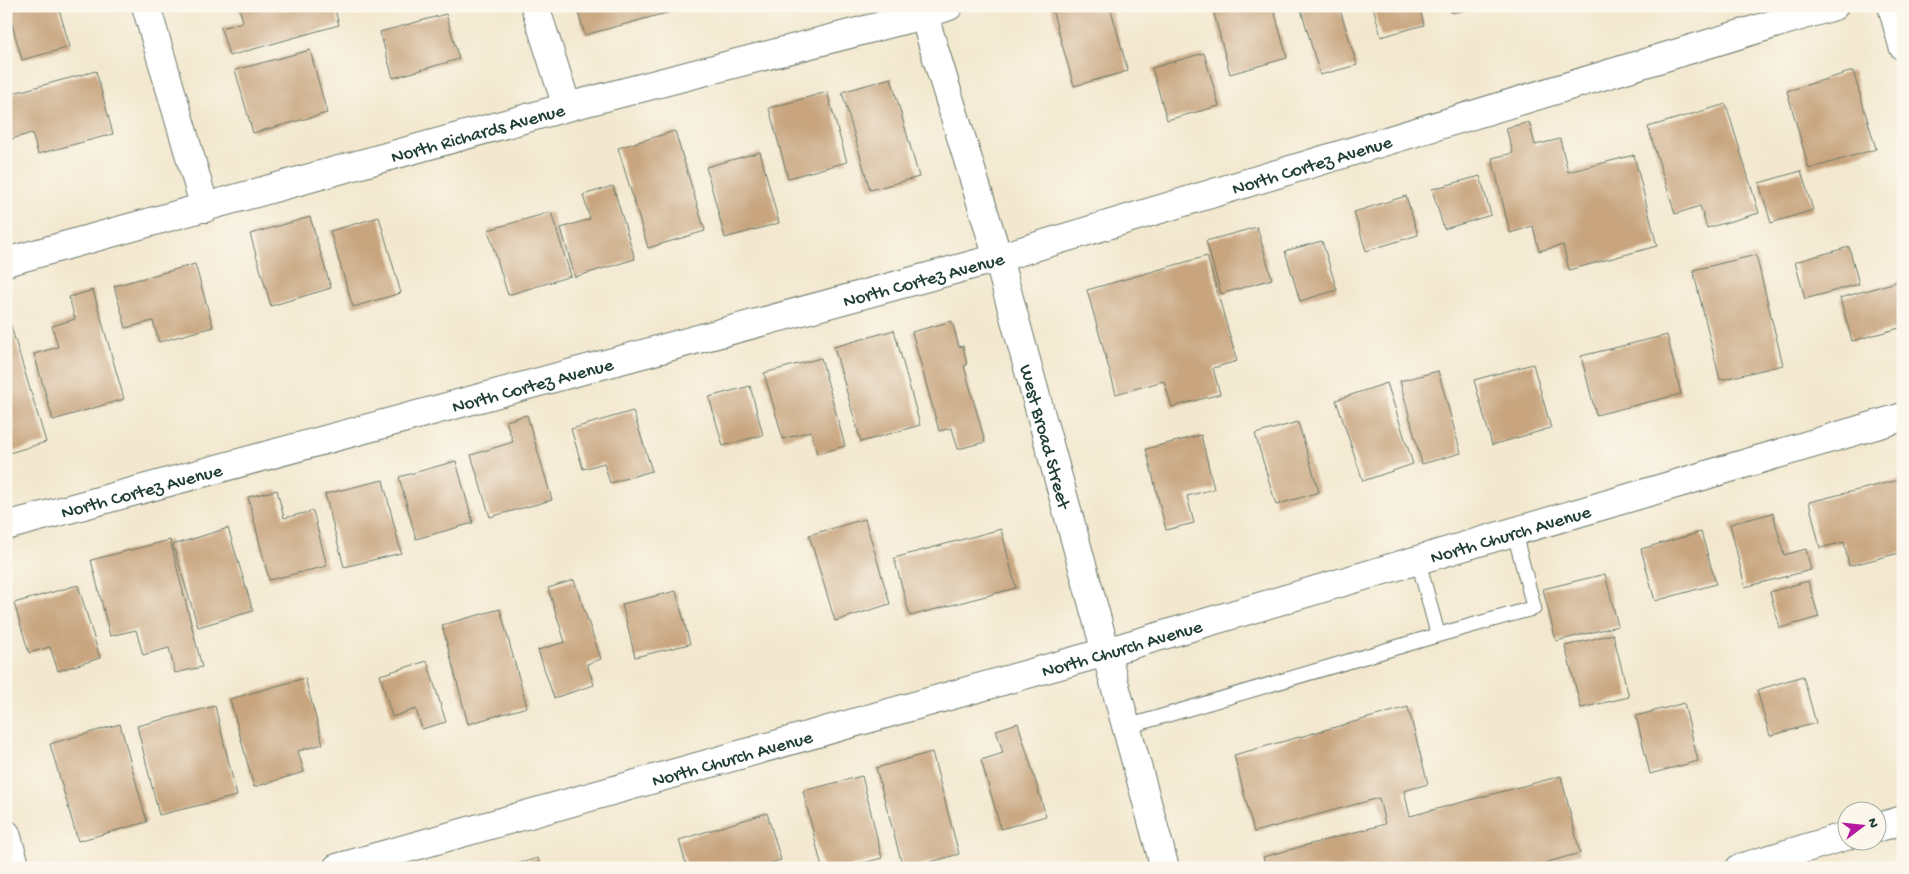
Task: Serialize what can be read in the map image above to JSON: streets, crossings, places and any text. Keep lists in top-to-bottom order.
{
  "streets": {
    "street": [
      "North Richards Avenue",
      "North Cortez Avenue",
      "West Broad Street",
      "North Church Avenue"
    ]
  },
  "crossings": [
    ["North Richards Avenue", "West Broad Street"],
    ["North Cortez Avenue", "West Broad Street"],
    ["West Broad Street", "North Church Avenue"]
  ],
  "north": "right"
}
